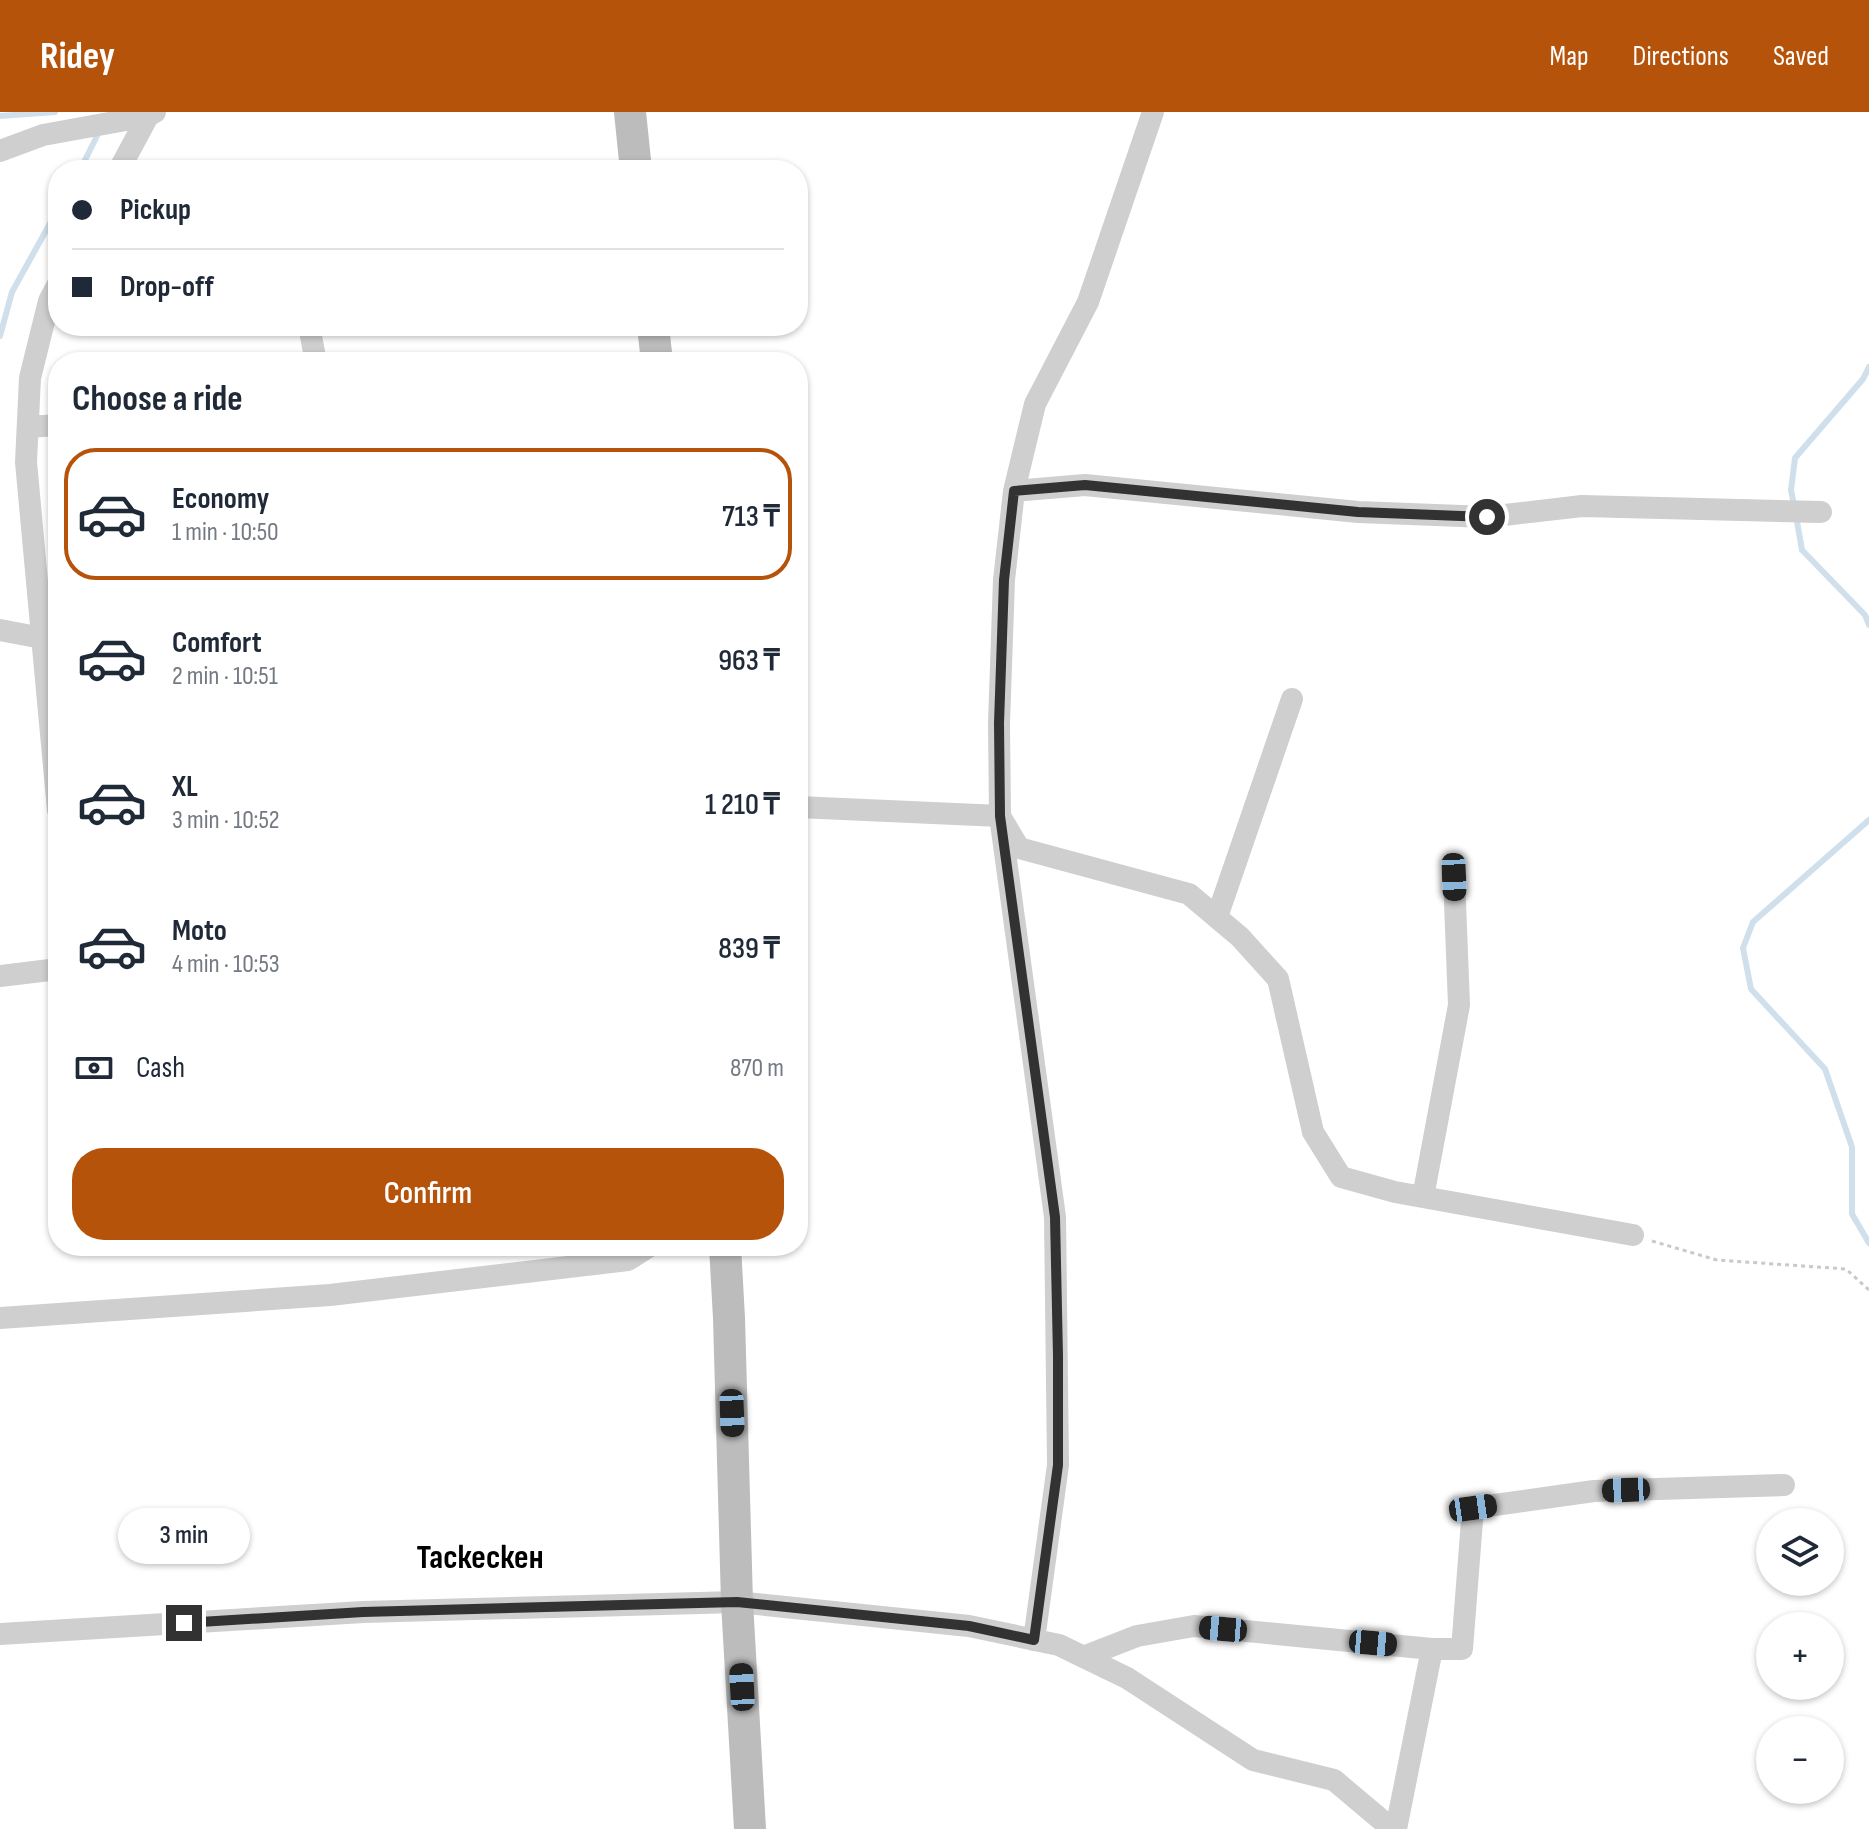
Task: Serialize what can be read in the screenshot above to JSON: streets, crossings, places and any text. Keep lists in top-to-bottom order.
{
  "districts": ["Таскескен"],
  "page": {
    "header": "Ridey",
    "nav": ["Map", "Directions", "Saved"],
    "banner": ["Pickup", "Drop-off"],
    "heading": "Choose a ride",
    "list": [
      {
        "name": "Economy",
        "note": "1 min · 10:50",
        "value": "713 ₸"
      },
      {
        "name": "Comfort",
        "note": "2 min · 10:51",
        "value": "963 ₸"
      },
      {
        "name": "XL",
        "note": "3 min · 10:52",
        "value": "1 210 ₸"
      },
      {
        "name": "Moto",
        "note": "4 min · 10:53",
        "value": "839 ₸"
      }
    ],
    "pay": ["Cash", "870 m"],
    "buttons": "Confirm",
    "map_buttons": ["+", "−"],
    "bubble": "3 min"
  }
}
